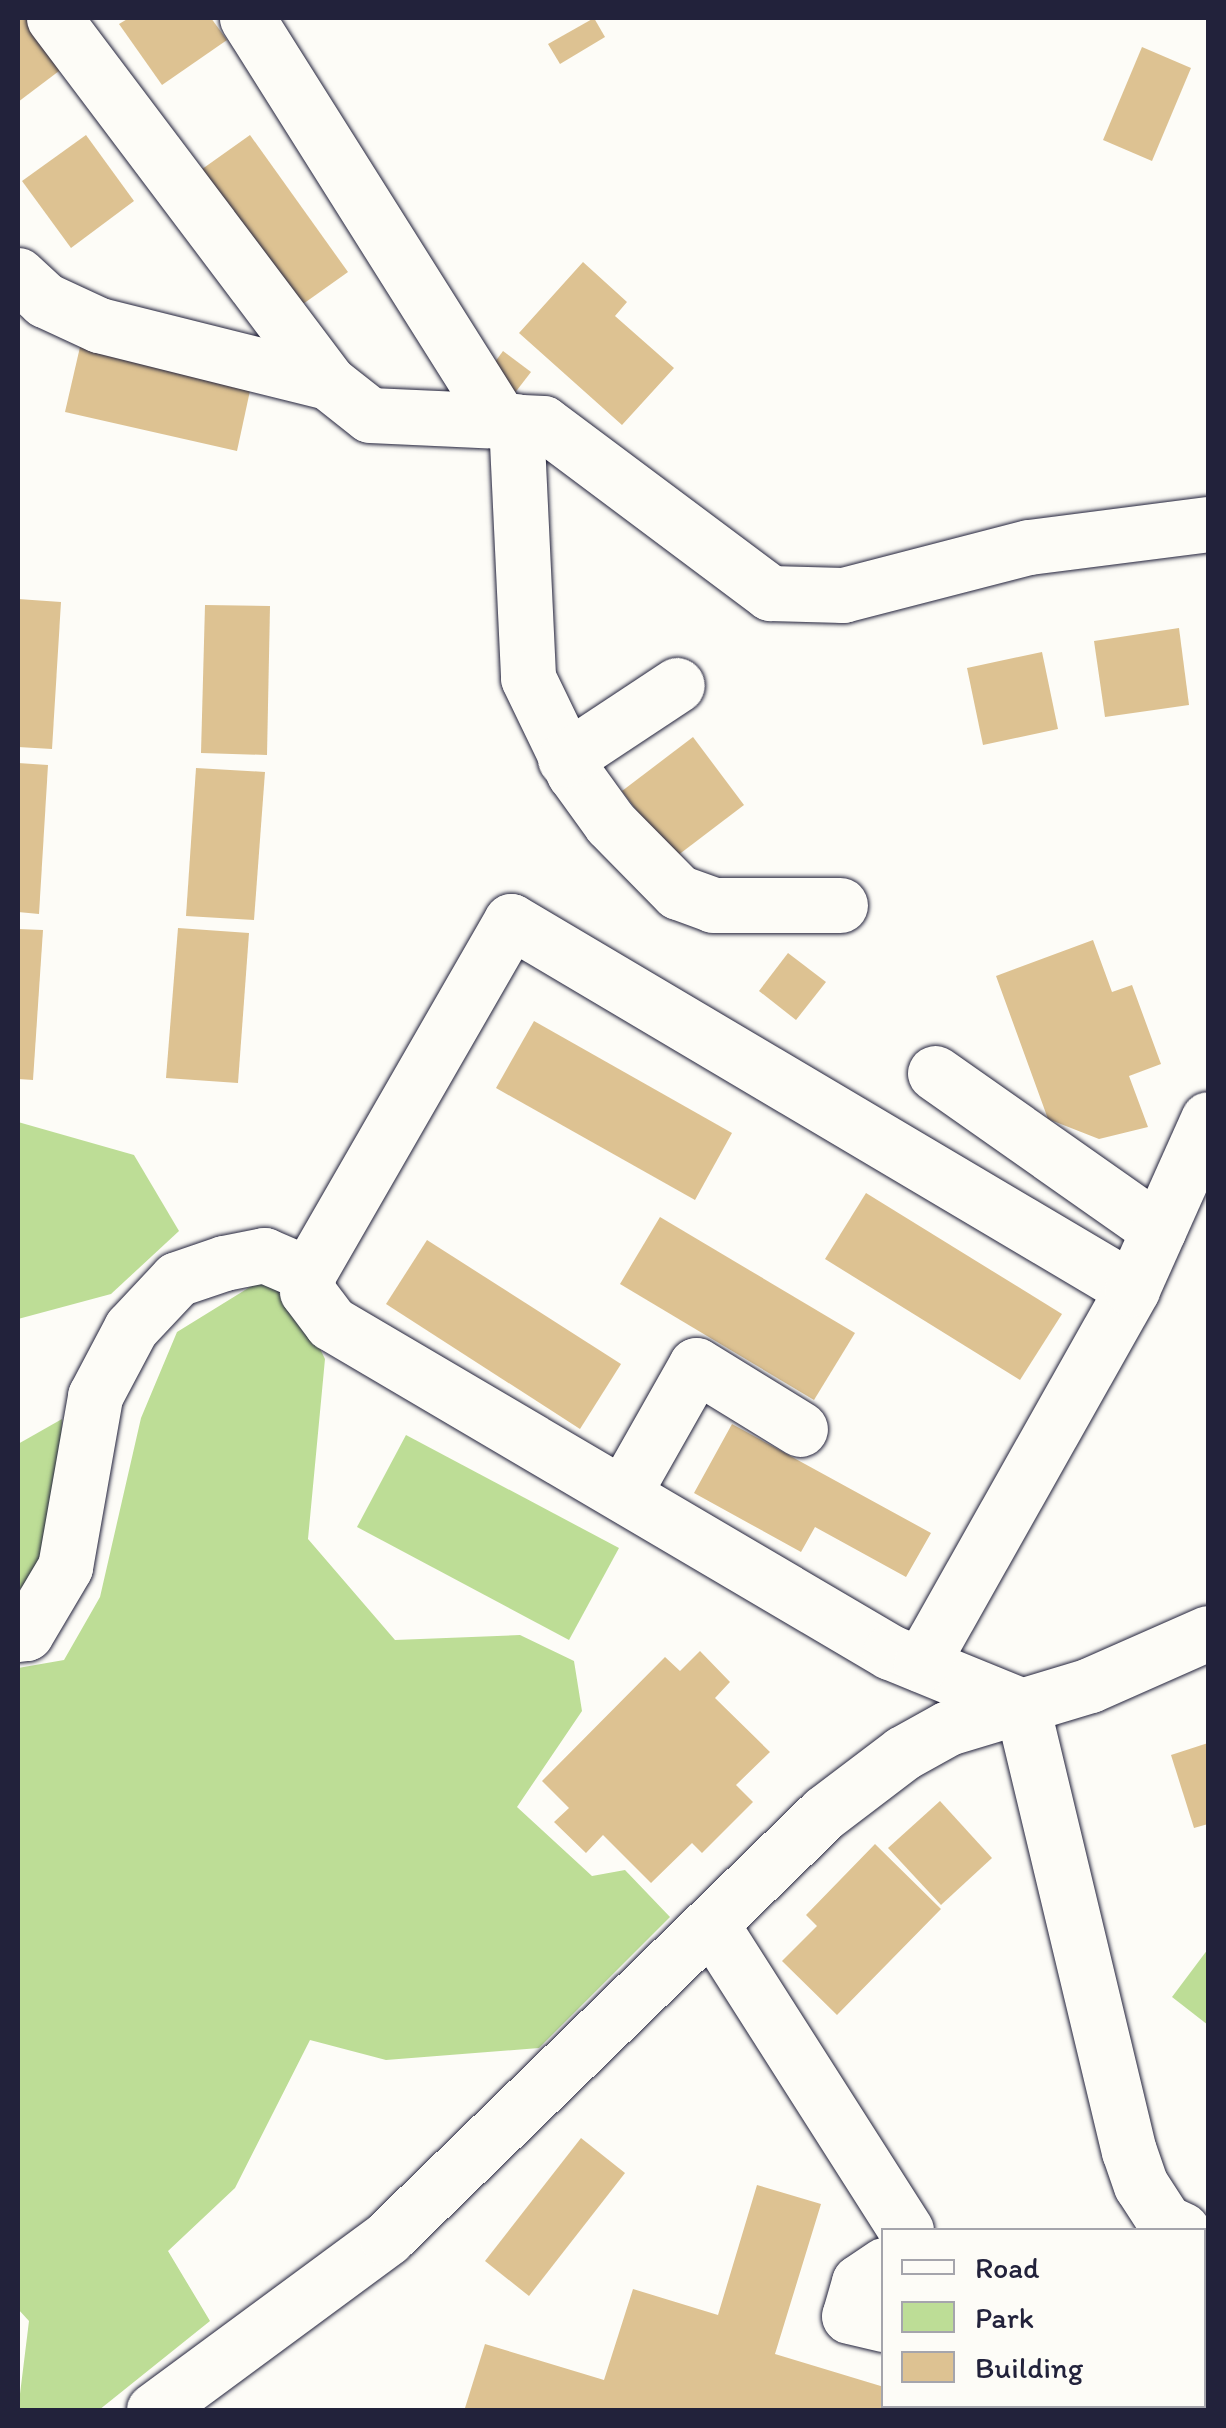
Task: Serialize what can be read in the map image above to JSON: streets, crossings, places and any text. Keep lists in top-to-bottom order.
{
  "legend": ["Road", "Park", "Building"]
}
